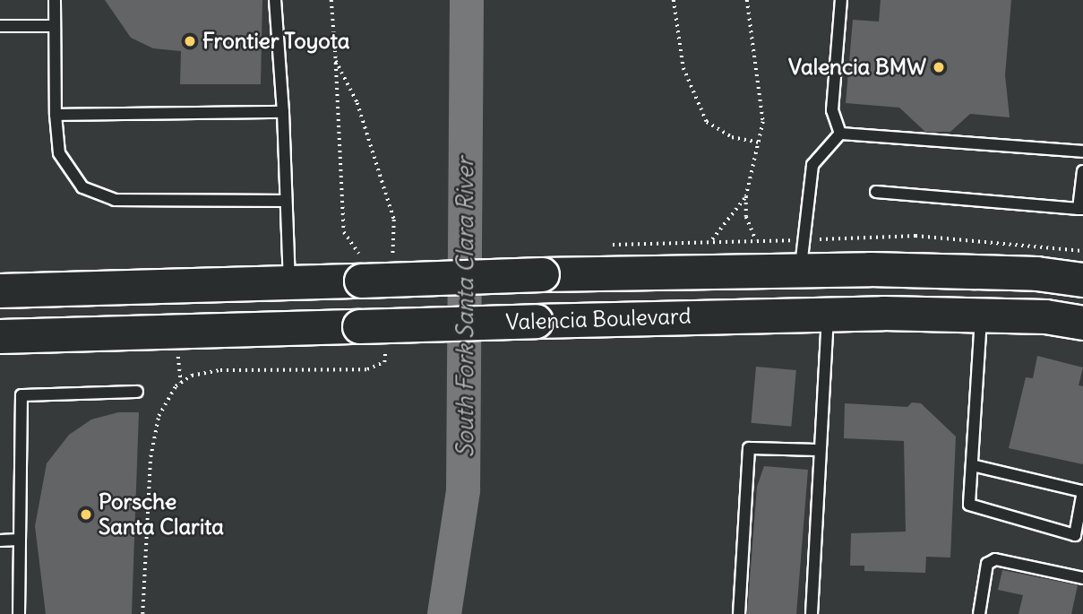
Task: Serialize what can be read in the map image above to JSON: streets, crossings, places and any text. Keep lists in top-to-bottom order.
{
  "streets": {
    "main road": ["Valencia Boulevard"]
  },
  "water": ["South Fork Santa Clara River"],
  "places": ["Frontier Toyota", "Valencia BMW", "Porsche Santa Clarita"]
}
